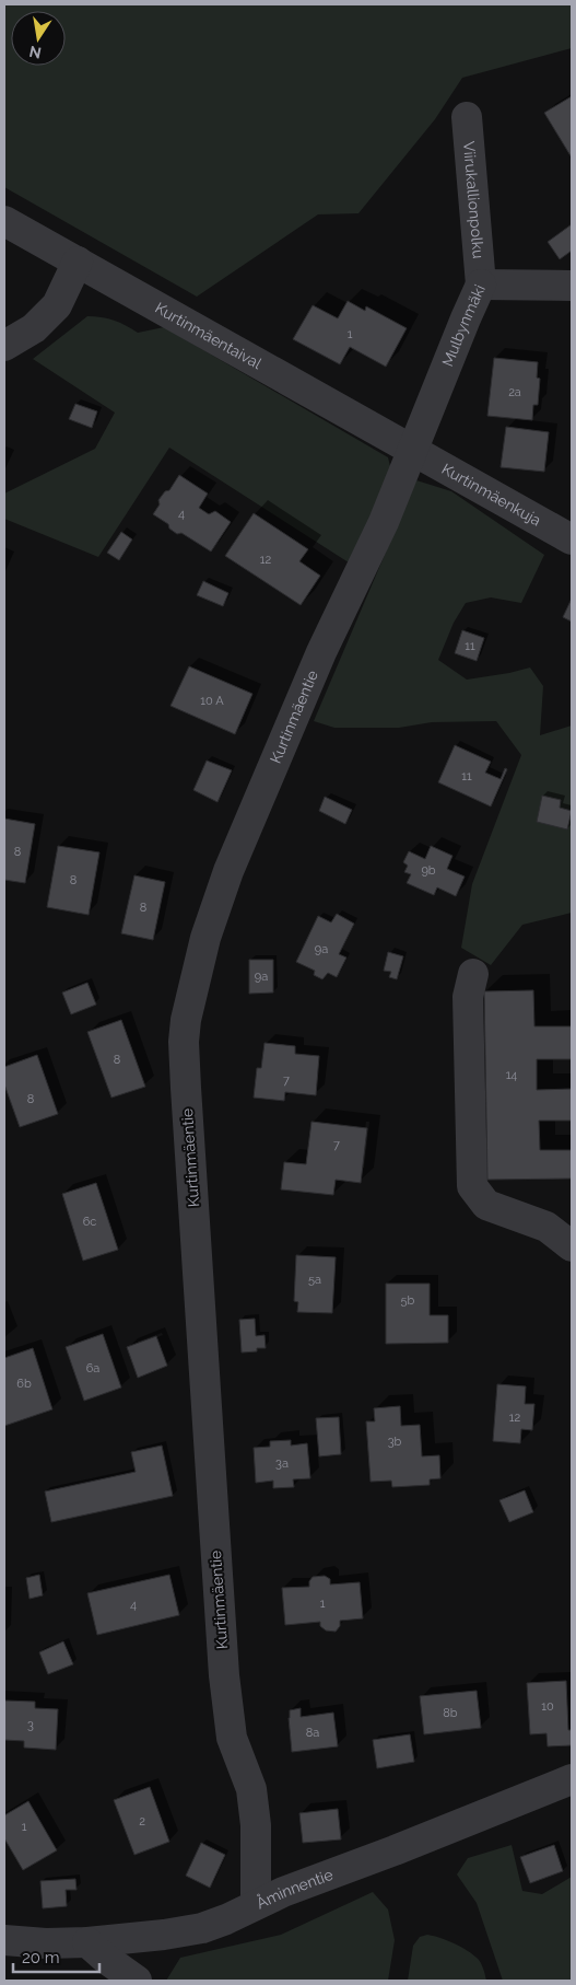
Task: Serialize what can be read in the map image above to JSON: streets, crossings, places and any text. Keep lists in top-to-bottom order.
{
  "streets": {
    "street": [
      "Viirukallionpolku",
      "Mulbynmäki",
      "Kurtinmäentaival",
      "Kurtinmäenkuja",
      "Kurtinmäentie",
      "Åminnentie"
    ]
  },
  "crossings": [
    ["Viirukallionpolku", "Mulbynmäki"],
    ["Mulbynmäki", "Kurtinmäentaival"],
    ["Mulbynmäki", "Kurtinmäenkuja"],
    ["Mulbynmäki", "Kurtinmäentie"],
    ["Kurtinmäentaival", "Kurtinmäenkuja"],
    ["Kurtinmäentaival", "Kurtinmäentie"],
    ["Kurtinmäenkuja", "Kurtinmäentie"],
    ["Kurtinmäentie", "Åminnentie"]
  ],
  "house_numbers": [
    "1",
    "2a",
    "4",
    "12",
    "11",
    "10 A",
    "11",
    "8",
    "9b",
    "8",
    "8",
    "9a",
    "9a",
    "8",
    "14",
    "7",
    "8",
    "7",
    "6c",
    "5a",
    "5b",
    "6a",
    "6b",
    "12",
    "3b",
    "3a",
    "1",
    "4",
    "10",
    "8b",
    "3",
    "8a",
    "2",
    "1"
  ],
  "scale_bar": "20 m",
  "north": "bottom"
}
